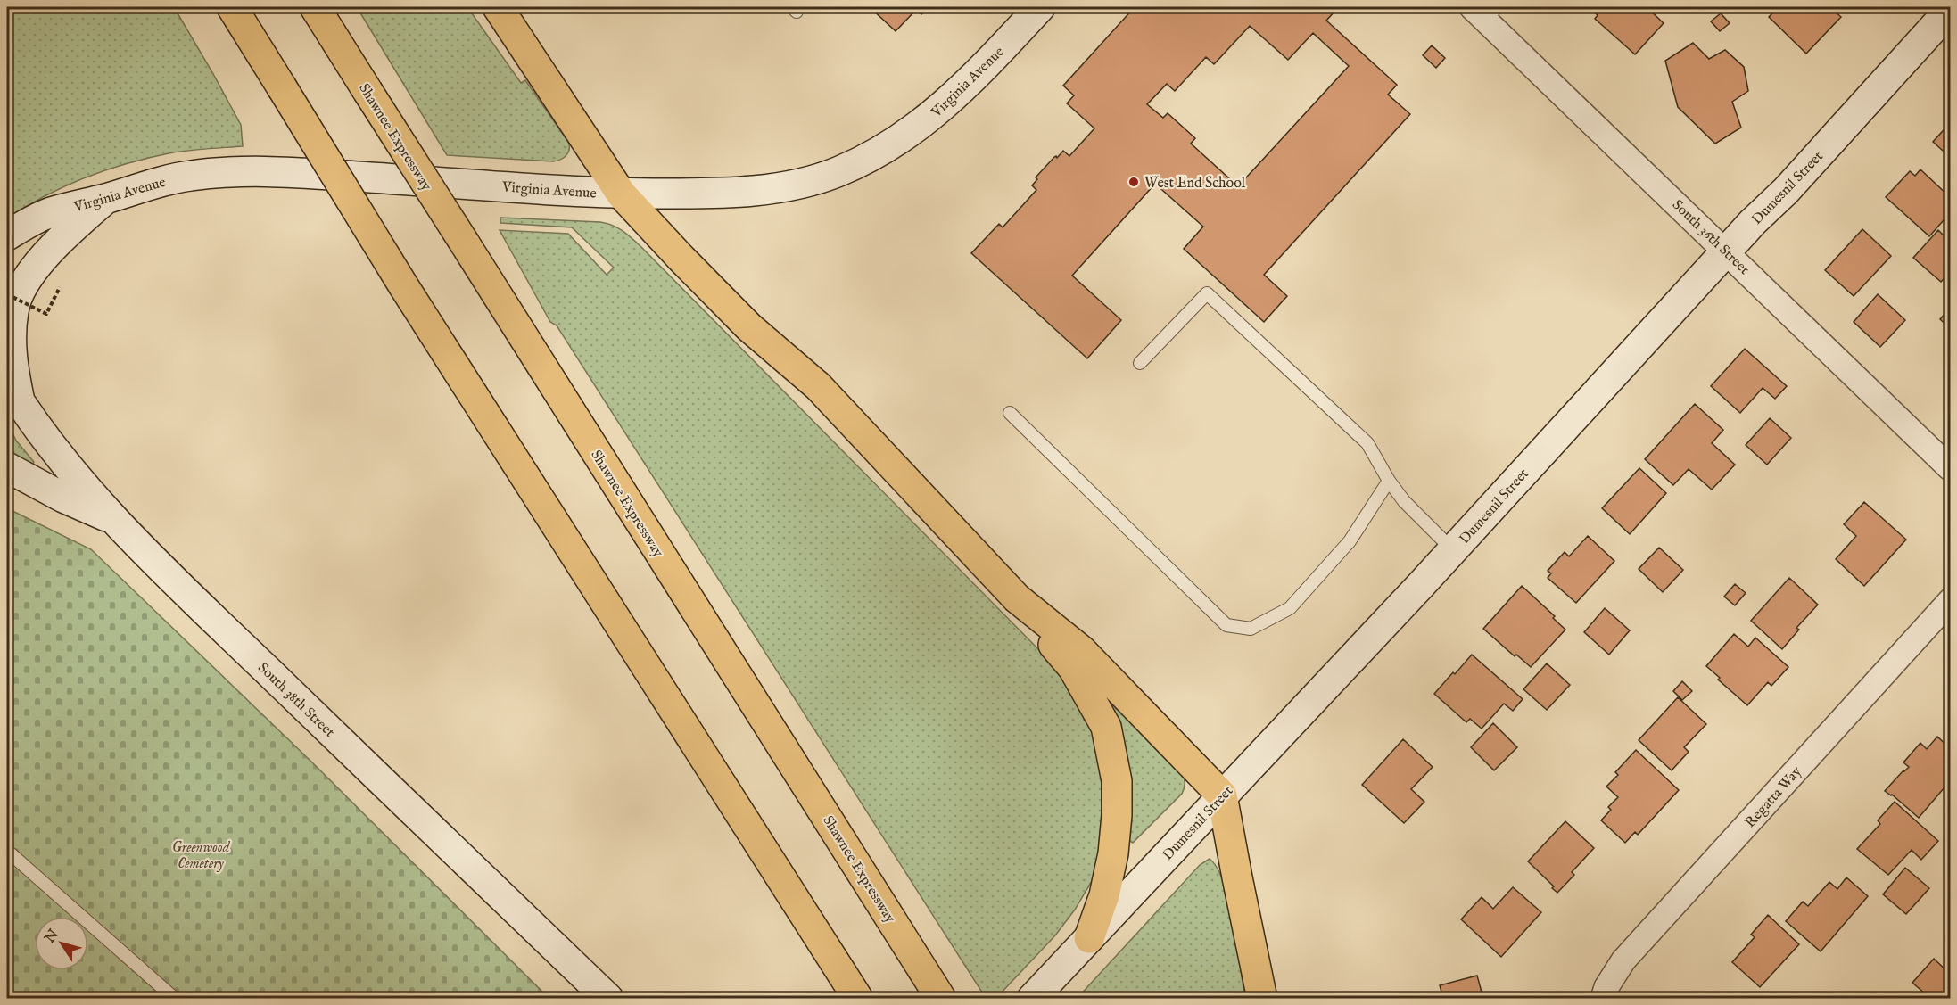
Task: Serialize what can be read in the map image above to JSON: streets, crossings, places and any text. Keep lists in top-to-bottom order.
{
  "streets": {
    "highway": ["Shawnee Expressway"],
    "main road": ["Virginia Avenue", "Dumesnil Street", "South 38th Street"],
    "street": ["South 36th Street", "Regatta Way"]
  },
  "crossings": [
    ["Dumesnil Street", "South 36th Street"]
  ],
  "parks": ["Greenwood Cemetery"],
  "places": ["West End School"],
  "north": "top left"
}
